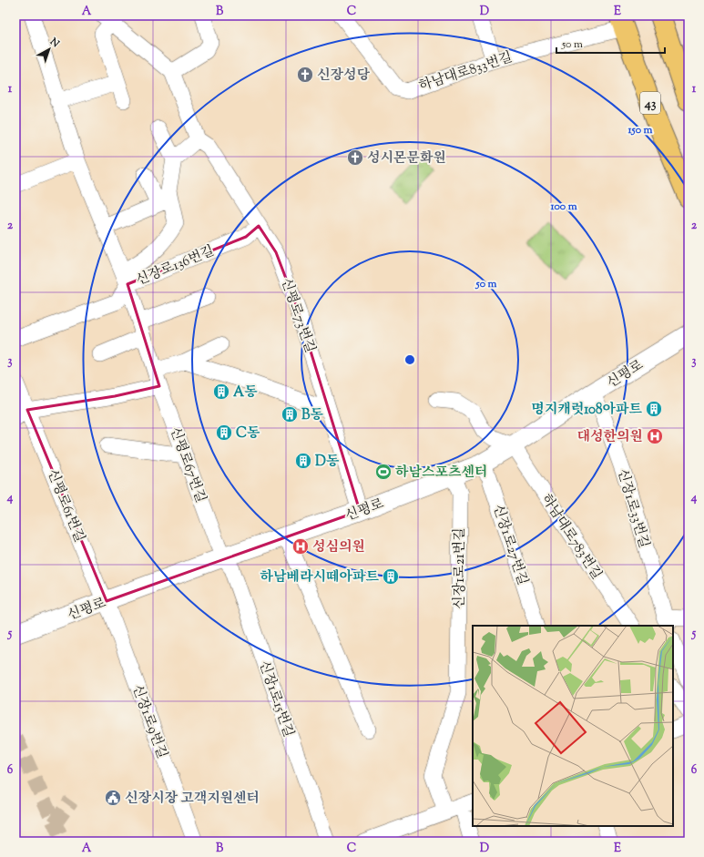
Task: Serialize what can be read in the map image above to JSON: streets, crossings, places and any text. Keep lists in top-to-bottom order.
{
  "streets": {
    "main road": ["43"],
    "street": [
      "하남대로833번길",
      "신장로136번길",
      "신평로73번길",
      "신평로",
      "신평로67번길",
      "신평로61번길",
      "신장1로33번길",
      "하남대로783번길",
      "신장1로27번길",
      "신장1로21번길",
      "신장1로15번길",
      "신장1로9번길"
    ]
  },
  "crossings": [
    ["하남대로833번길", "43"],
    ["신장로136번길", "신평로73번길"],
    ["신장로136번길", "신평로67번길"],
    ["신평로73번길", "신평로"],
    ["신평로", "신평로67번길"],
    ["신평로", "신평로61번길"],
    ["신평로", "신장1로33번길"],
    ["신평로", "하남대로783번길"],
    ["신평로", "신장1로27번길"],
    ["신평로", "신장1로21번길"],
    ["신평로", "신장1로15번길"],
    ["신평로", "신장1로9번길"],
    ["신평로67번길", "신장1로15번길"],
    ["신평로61번길", "신장1로9번길"]
  ],
  "places": {
    "church": ["신장성당", "성시몬문화원"],
    "building": [
      "A동",
      "명지캐럿108아파트",
      "B동",
      "C동",
      "D동",
      "하남베라시떼아파트"
    ],
    "hospital": ["대성한의원", "성심의원"],
    "sports": ["하남스포츠센터"],
    "public building": ["신장시장 고객지원센터"]
  },
  "scale_bar": "50 m",
  "north": "top right",
  "grid": {
    "columns": [
      "A",
      "B",
      "C",
      "D",
      "E"
    ],
    "rows": [
      "1",
      "2",
      "3",
      "4",
      "5",
      "6"
    ]
  },
  "rings": ["150 m", "100 m", "50 m"]
}
